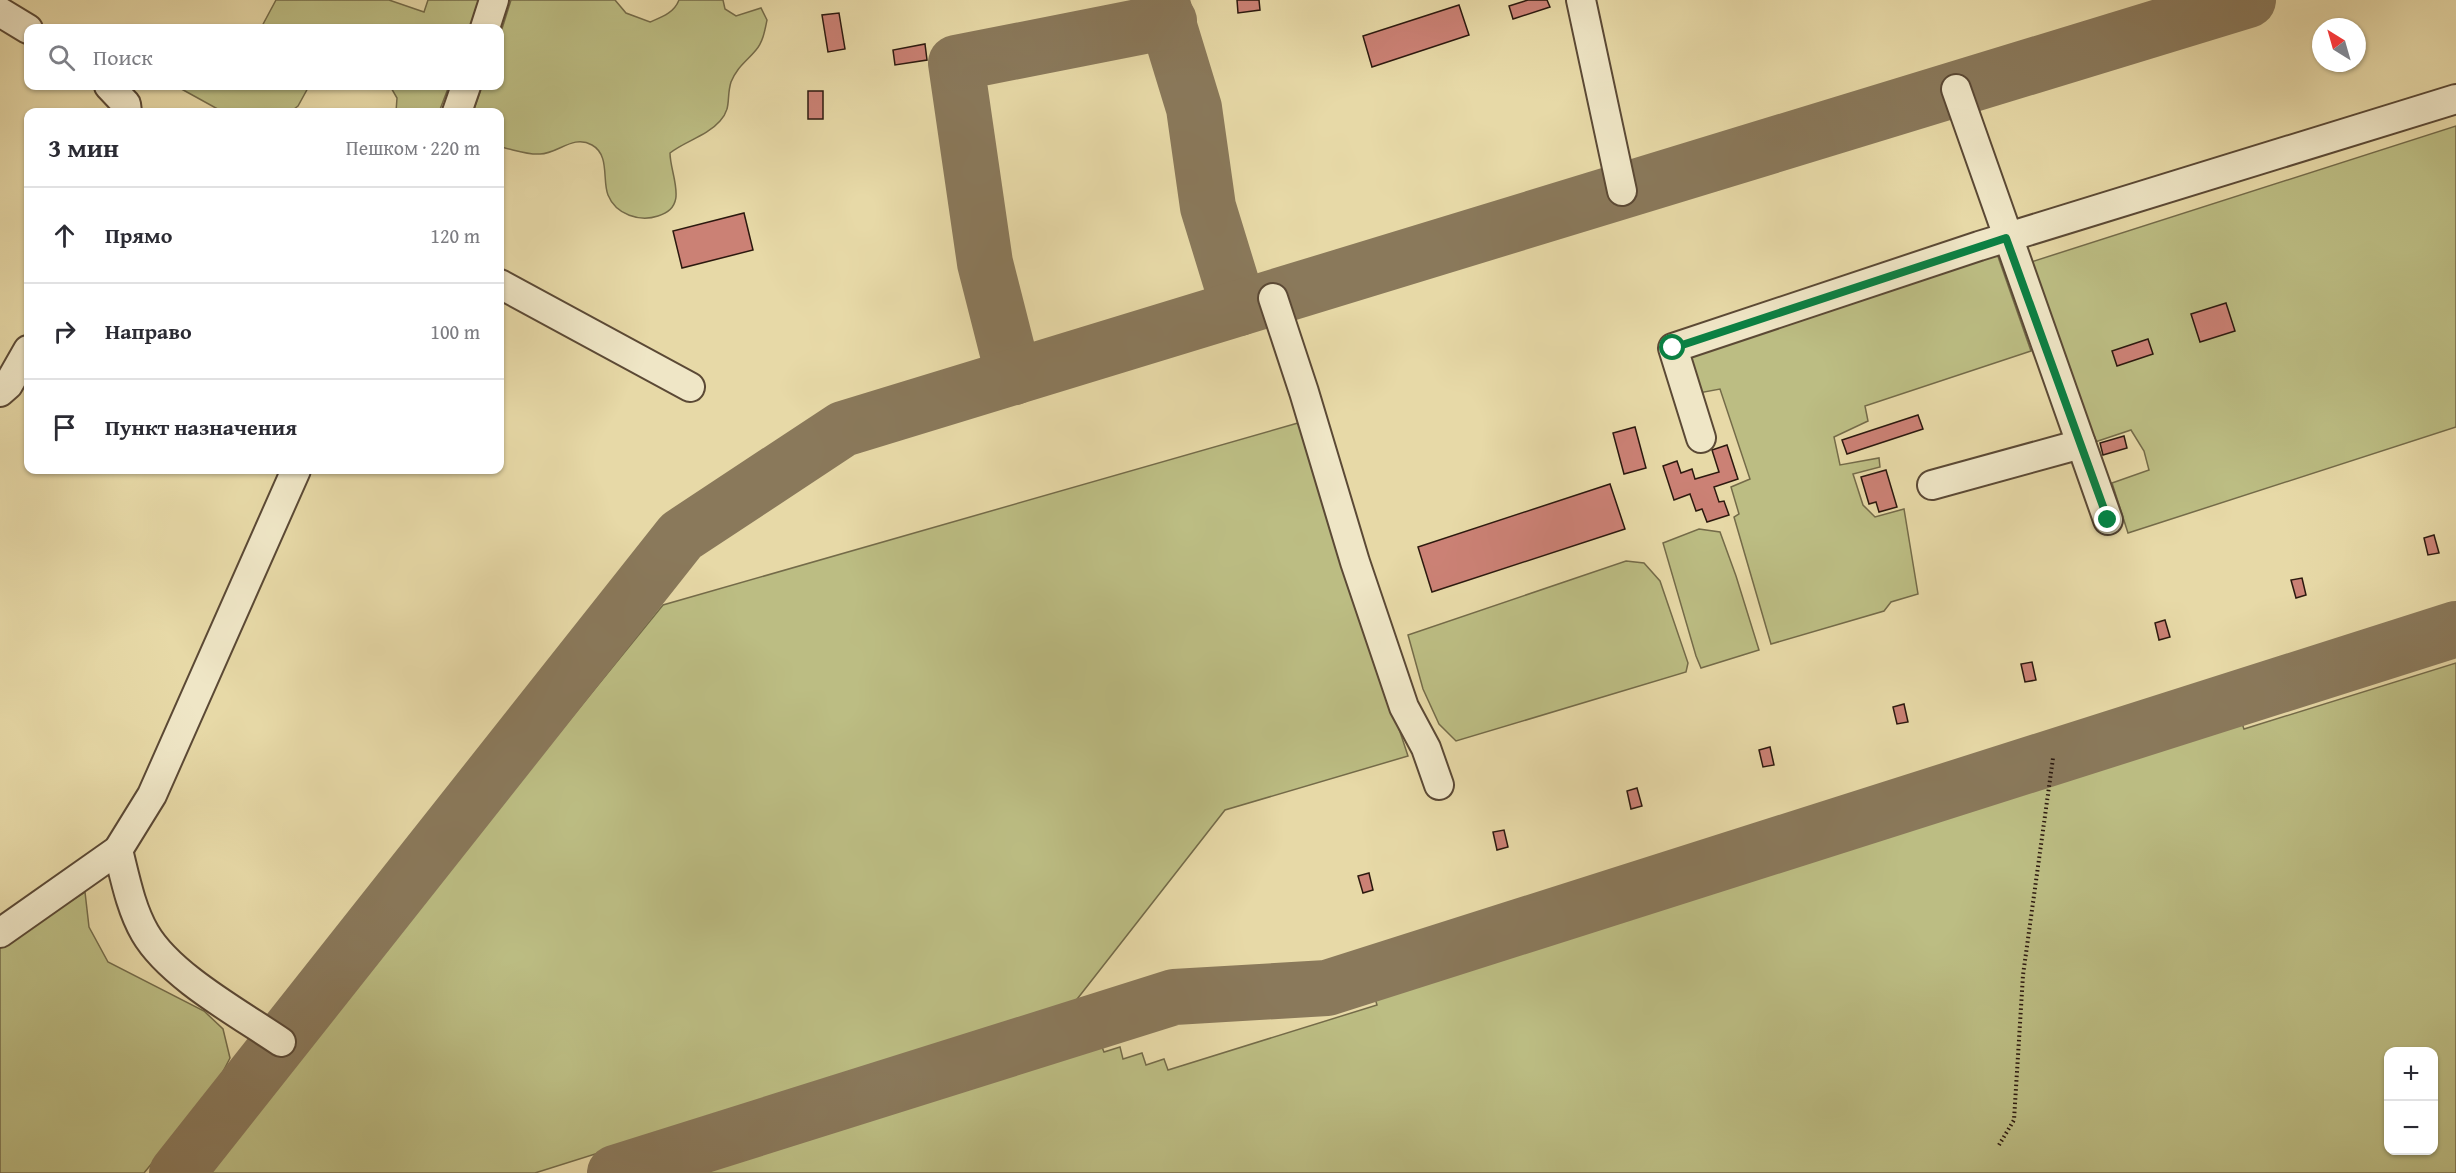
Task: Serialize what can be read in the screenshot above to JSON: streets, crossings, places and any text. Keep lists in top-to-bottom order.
{
  "north": "top left",
  "page": {
    "search": "Поиск",
    "heading": ["3 мин", "Пешком · 220 m"],
    "list": [
      ["Прямо", "120 m"],
      ["Направо", "100 m"],
      "Пункт назначения"
    ],
    "map_buttons": ["+", "−"]
  }
}
